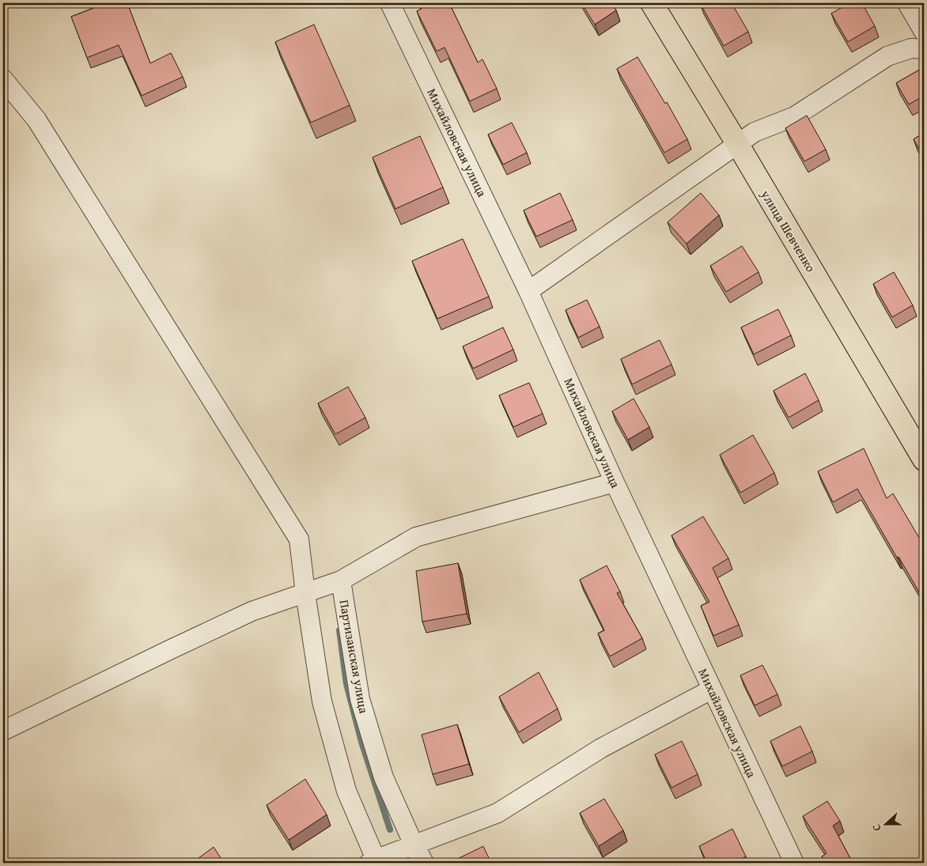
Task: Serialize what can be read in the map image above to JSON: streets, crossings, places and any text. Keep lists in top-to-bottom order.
{
  "streets": {
    "main road": ["улица Шевченко"],
    "street": ["Михайловская улица", "Партизанская улица"]
  },
  "north": "left"
}
